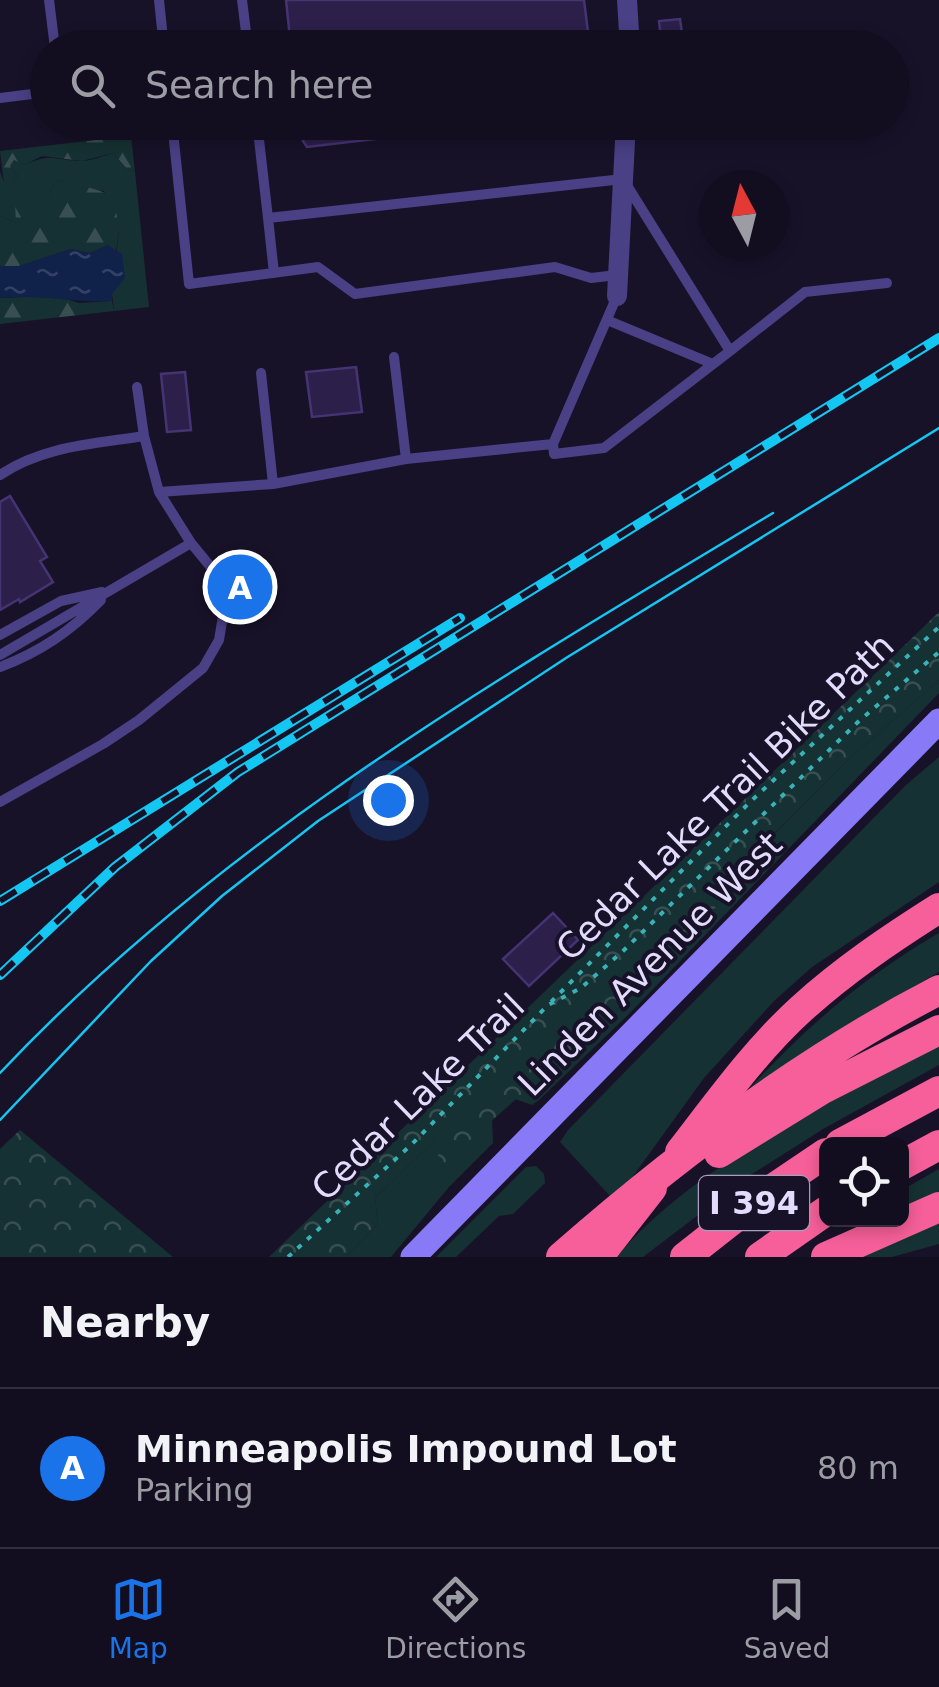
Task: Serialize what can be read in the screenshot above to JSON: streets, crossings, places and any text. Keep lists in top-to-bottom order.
{
  "streets": {
    "highway": ["I 394"],
    "street": ["Linden Avenue West"],
    "path": ["Cedar Lake Trail Bike Path", "Cedar Lake Trail"]
  },
  "crossings": [
    ["Cedar Lake Trail Bike Path", "Cedar Lake Trail"]
  ],
  "north": "top",
  "page": {
    "search": "Search here",
    "pins": "A",
    "heading": "Nearby",
    "list": [
      {
        "mark": "A",
        "name": "Minneapolis Impound Lot",
        "note": "Parking",
        "value": "80 m"
      }
    ],
    "nav": ["Map", "Directions", "Saved"]
  }
}
